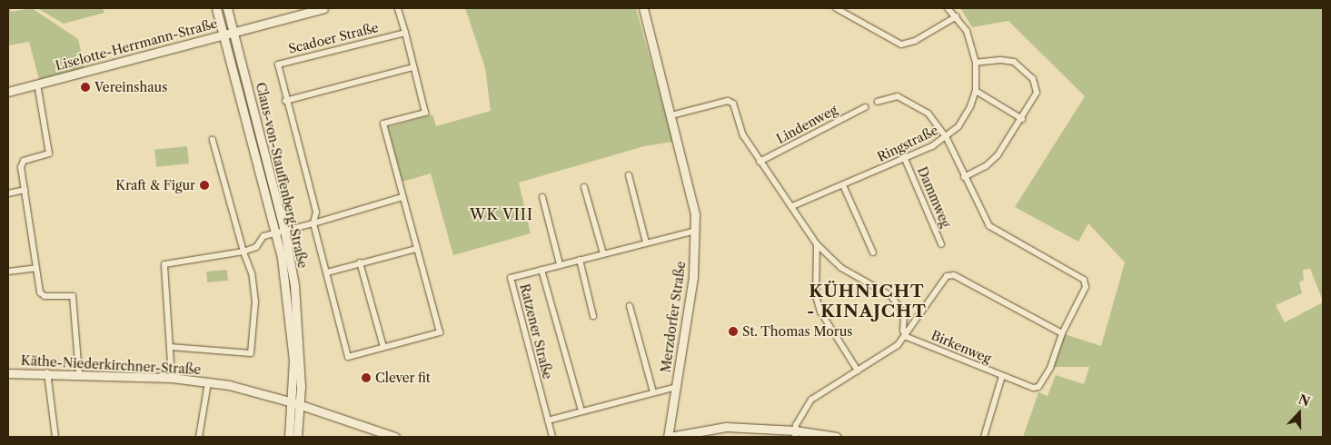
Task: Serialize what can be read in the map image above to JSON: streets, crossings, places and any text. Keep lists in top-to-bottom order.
{
  "streets": {
    "street": [
      "Scadoer Straße",
      "Liselotte-Herrmann-Straße",
      "Lindenweg",
      "Ringstraße",
      "Claus-von-Stauffenberg-Straße",
      "Dammweg",
      "Merzdorfer Straße",
      "Ratzener Straße",
      "Birkenweg",
      "Käthe-Niederkirchner-Straße"
    ]
  },
  "crossings": [
    ["Liselotte-Herrmann-Straße", "Claus-von-Stauffenberg-Straße"],
    ["Ringstraße", "Dammweg"],
    ["Claus-von-Stauffenberg-Straße", "Käthe-Niederkirchner-Straße"],
    ["Merzdorfer Straße", "Ratzener Straße"]
  ],
  "districts": ["WK VIII", "KÜHNICHT - KINAJCHT"],
  "places": [
    "Vereinshaus",
    "Kraft & Figur",
    "St. Thomas Morus",
    "Clever fit"
  ],
  "north": "top"
}
